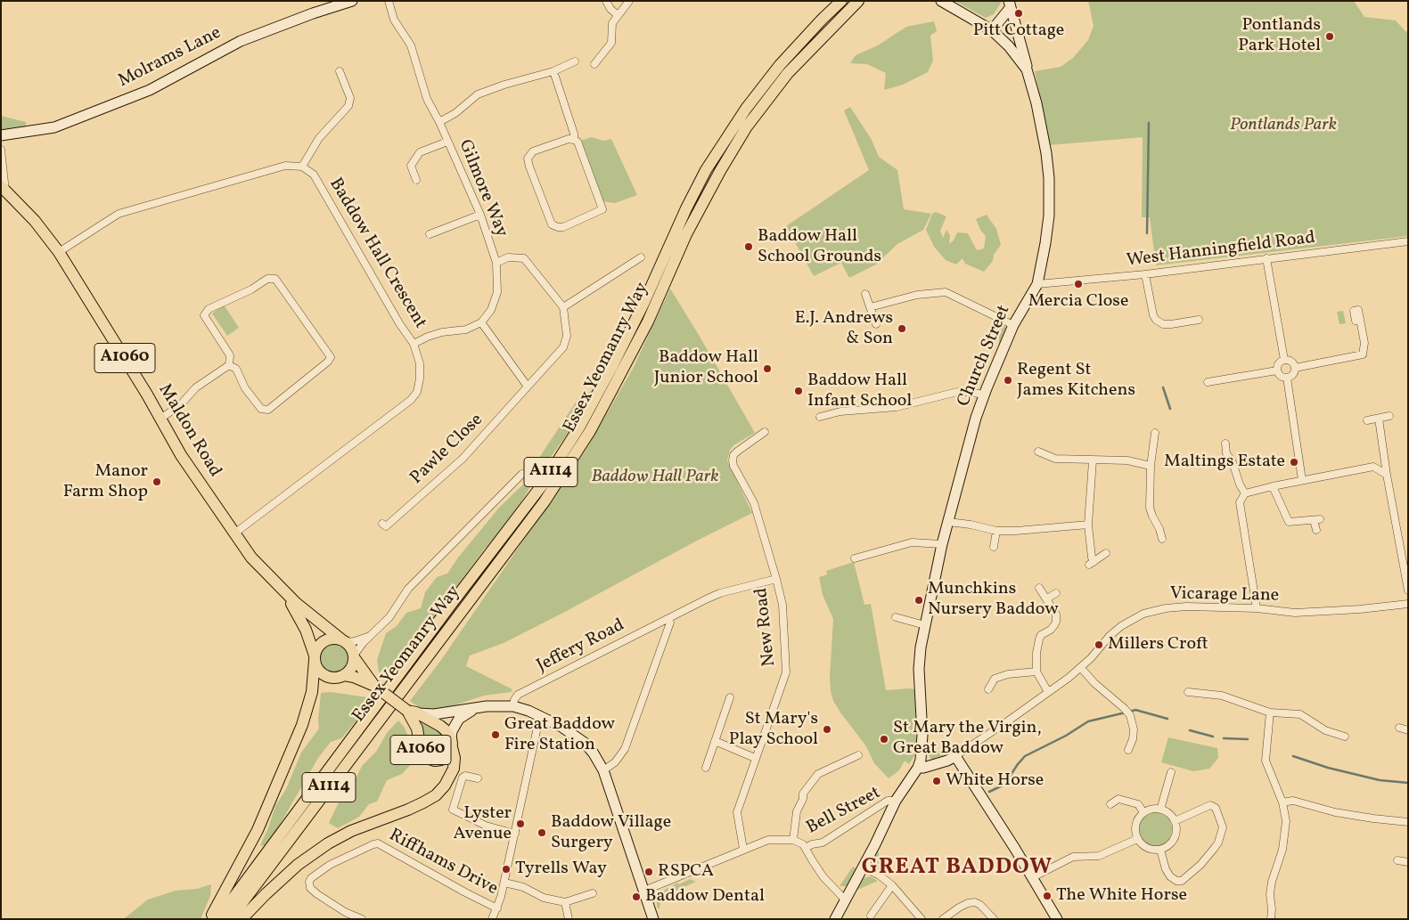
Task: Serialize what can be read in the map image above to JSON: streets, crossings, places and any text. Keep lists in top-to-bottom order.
{
  "streets": {
    "main road": [
      "A1060",
      "Essex Yeomanry Way",
      "Maldon Road",
      "A1114"
    ],
    "street": [
      "Molrams Lane",
      "Gilmore Way",
      "West Hanningfield Road",
      "Baddow Hall Crescent",
      "Church Street",
      "Pawle Close",
      "Vicarage Lane",
      "New Road",
      "Jeffery Road",
      "Bell Street",
      "Riffhams Drive"
    ]
  },
  "crossings": [
    ["West Hanningfield Road", "Church Street"],
    ["Baddow Hall Crescent", "Maldon Road"],
    ["A1060", "Maldon Road"],
    ["A1060", "A1114"],
    ["New Road", "Jeffery Road"]
  ],
  "districts": ["GREAT BADDOW"],
  "parks": ["Pontlands Park", "Baddow Hall Park"],
  "places": [
    "Pitt Cottage",
    "Pontlands Park Hotel",
    "Baddow Hall School Grounds",
    "Mercia Close",
    "E.J. Andrews & Son",
    "Baddow Hall Junior School",
    "Regent St James Kitchens",
    "Baddow Hall Infant School",
    "Maltings Estate",
    "Manor Farm Shop",
    "Munchkins Nursery Baddow",
    "Millers Croft",
    "St Mary's Play School",
    "Great Baddow Fire Station",
    "St Mary the Virgin, Great Baddow",
    "White Horse",
    "Lyster Avenue",
    "Baddow Village Surgery",
    "Tyrells Way",
    "RSPCA",
    "The White Horse",
    "Baddow Dental"
  ]
}
